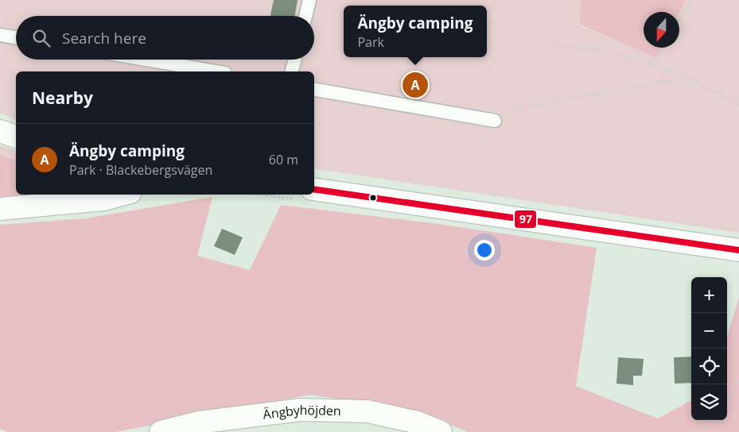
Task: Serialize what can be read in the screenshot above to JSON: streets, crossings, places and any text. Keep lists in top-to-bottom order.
{
  "streets": {
    "street": ["Ängbyhöjden"]
  },
  "lines": ["transit line 97"],
  "north": "bottom",
  "page": {
    "popup": ["Ängby camping", "Park"],
    "search": "Search here",
    "pins": "A",
    "heading": "Nearby",
    "list": [
      {
        "mark": "A",
        "name": "Ängby camping",
        "note": "Park · Blackebergsvägen",
        "value": "60 m"
      }
    ],
    "map_buttons": ["+", "−"]
  }
}
